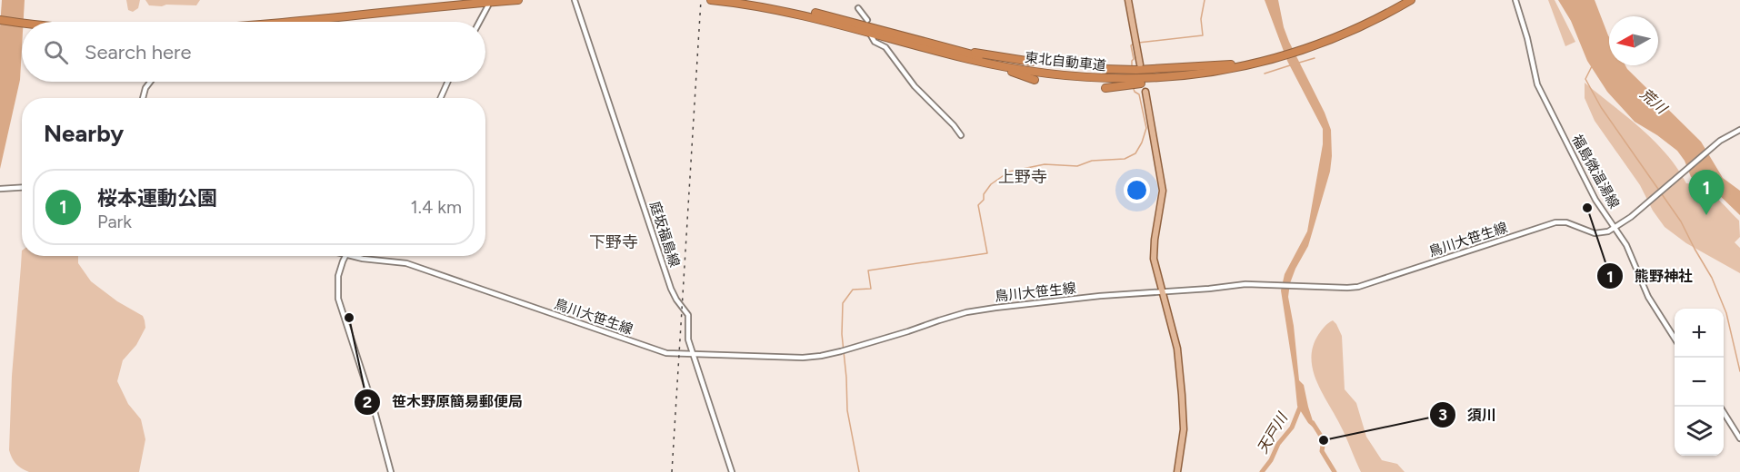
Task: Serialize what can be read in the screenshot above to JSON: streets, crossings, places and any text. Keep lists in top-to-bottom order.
{
  "streets": {
    "highway": ["東北自動車道"],
    "street": ["福島微温湯線", "庭坂福島線", "鳥川大笹生線"]
  },
  "crossings": [
    ["福島微温湯線", "鳥川大笹生線"],
    ["庭坂福島線", "鳥川大笹生線"]
  ],
  "districts": ["上野寺", "下野寺"],
  "water": ["荒川", "天戸川"],
  "places": ["熊野神社", "笹木野原簡易郵便局", "須川"],
  "north": "left",
  "page": {
    "search": "Search here",
    "heading": "Nearby",
    "list": [
      {
        "mark": "1",
        "name": "桜本運動公園",
        "note": "Park",
        "value": "1.4 km"
      }
    ],
    "pins": "1",
    "map_buttons": ["+", "−"]
  }
}
